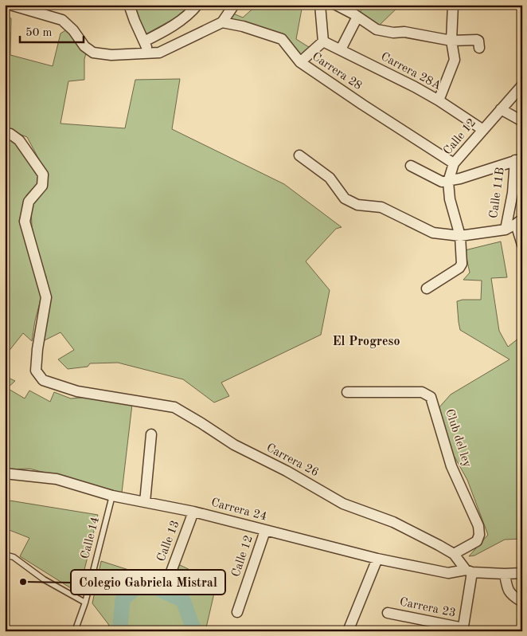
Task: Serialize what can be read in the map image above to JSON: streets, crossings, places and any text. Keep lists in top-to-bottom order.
{
  "streets": {
    "street": [
      "Carrera 28",
      "Carrera 28A",
      "Calle 12",
      "Calle 11B",
      "Club del ley",
      "Carrera 26",
      "Carrera 24",
      "Calle 13",
      "Carrera 23"
    ],
    "lane": ["Calle 14"]
  },
  "crossings": [
    ["Carrera 28", "Calle 12"],
    ["Carrera 28A", "Calle 12"],
    ["Calle 12", "Carrera 24"],
    ["Club del ley", "Carrera 26"],
    ["Carrera 26", "Carrera 24"],
    ["Carrera 24", "Calle 14"],
    ["Carrera 24", "Calle 13"]
  ],
  "districts": ["El Progreso"],
  "places": ["Colegio Gabriela Mistral"],
  "scale_bar": "50 m"
}
